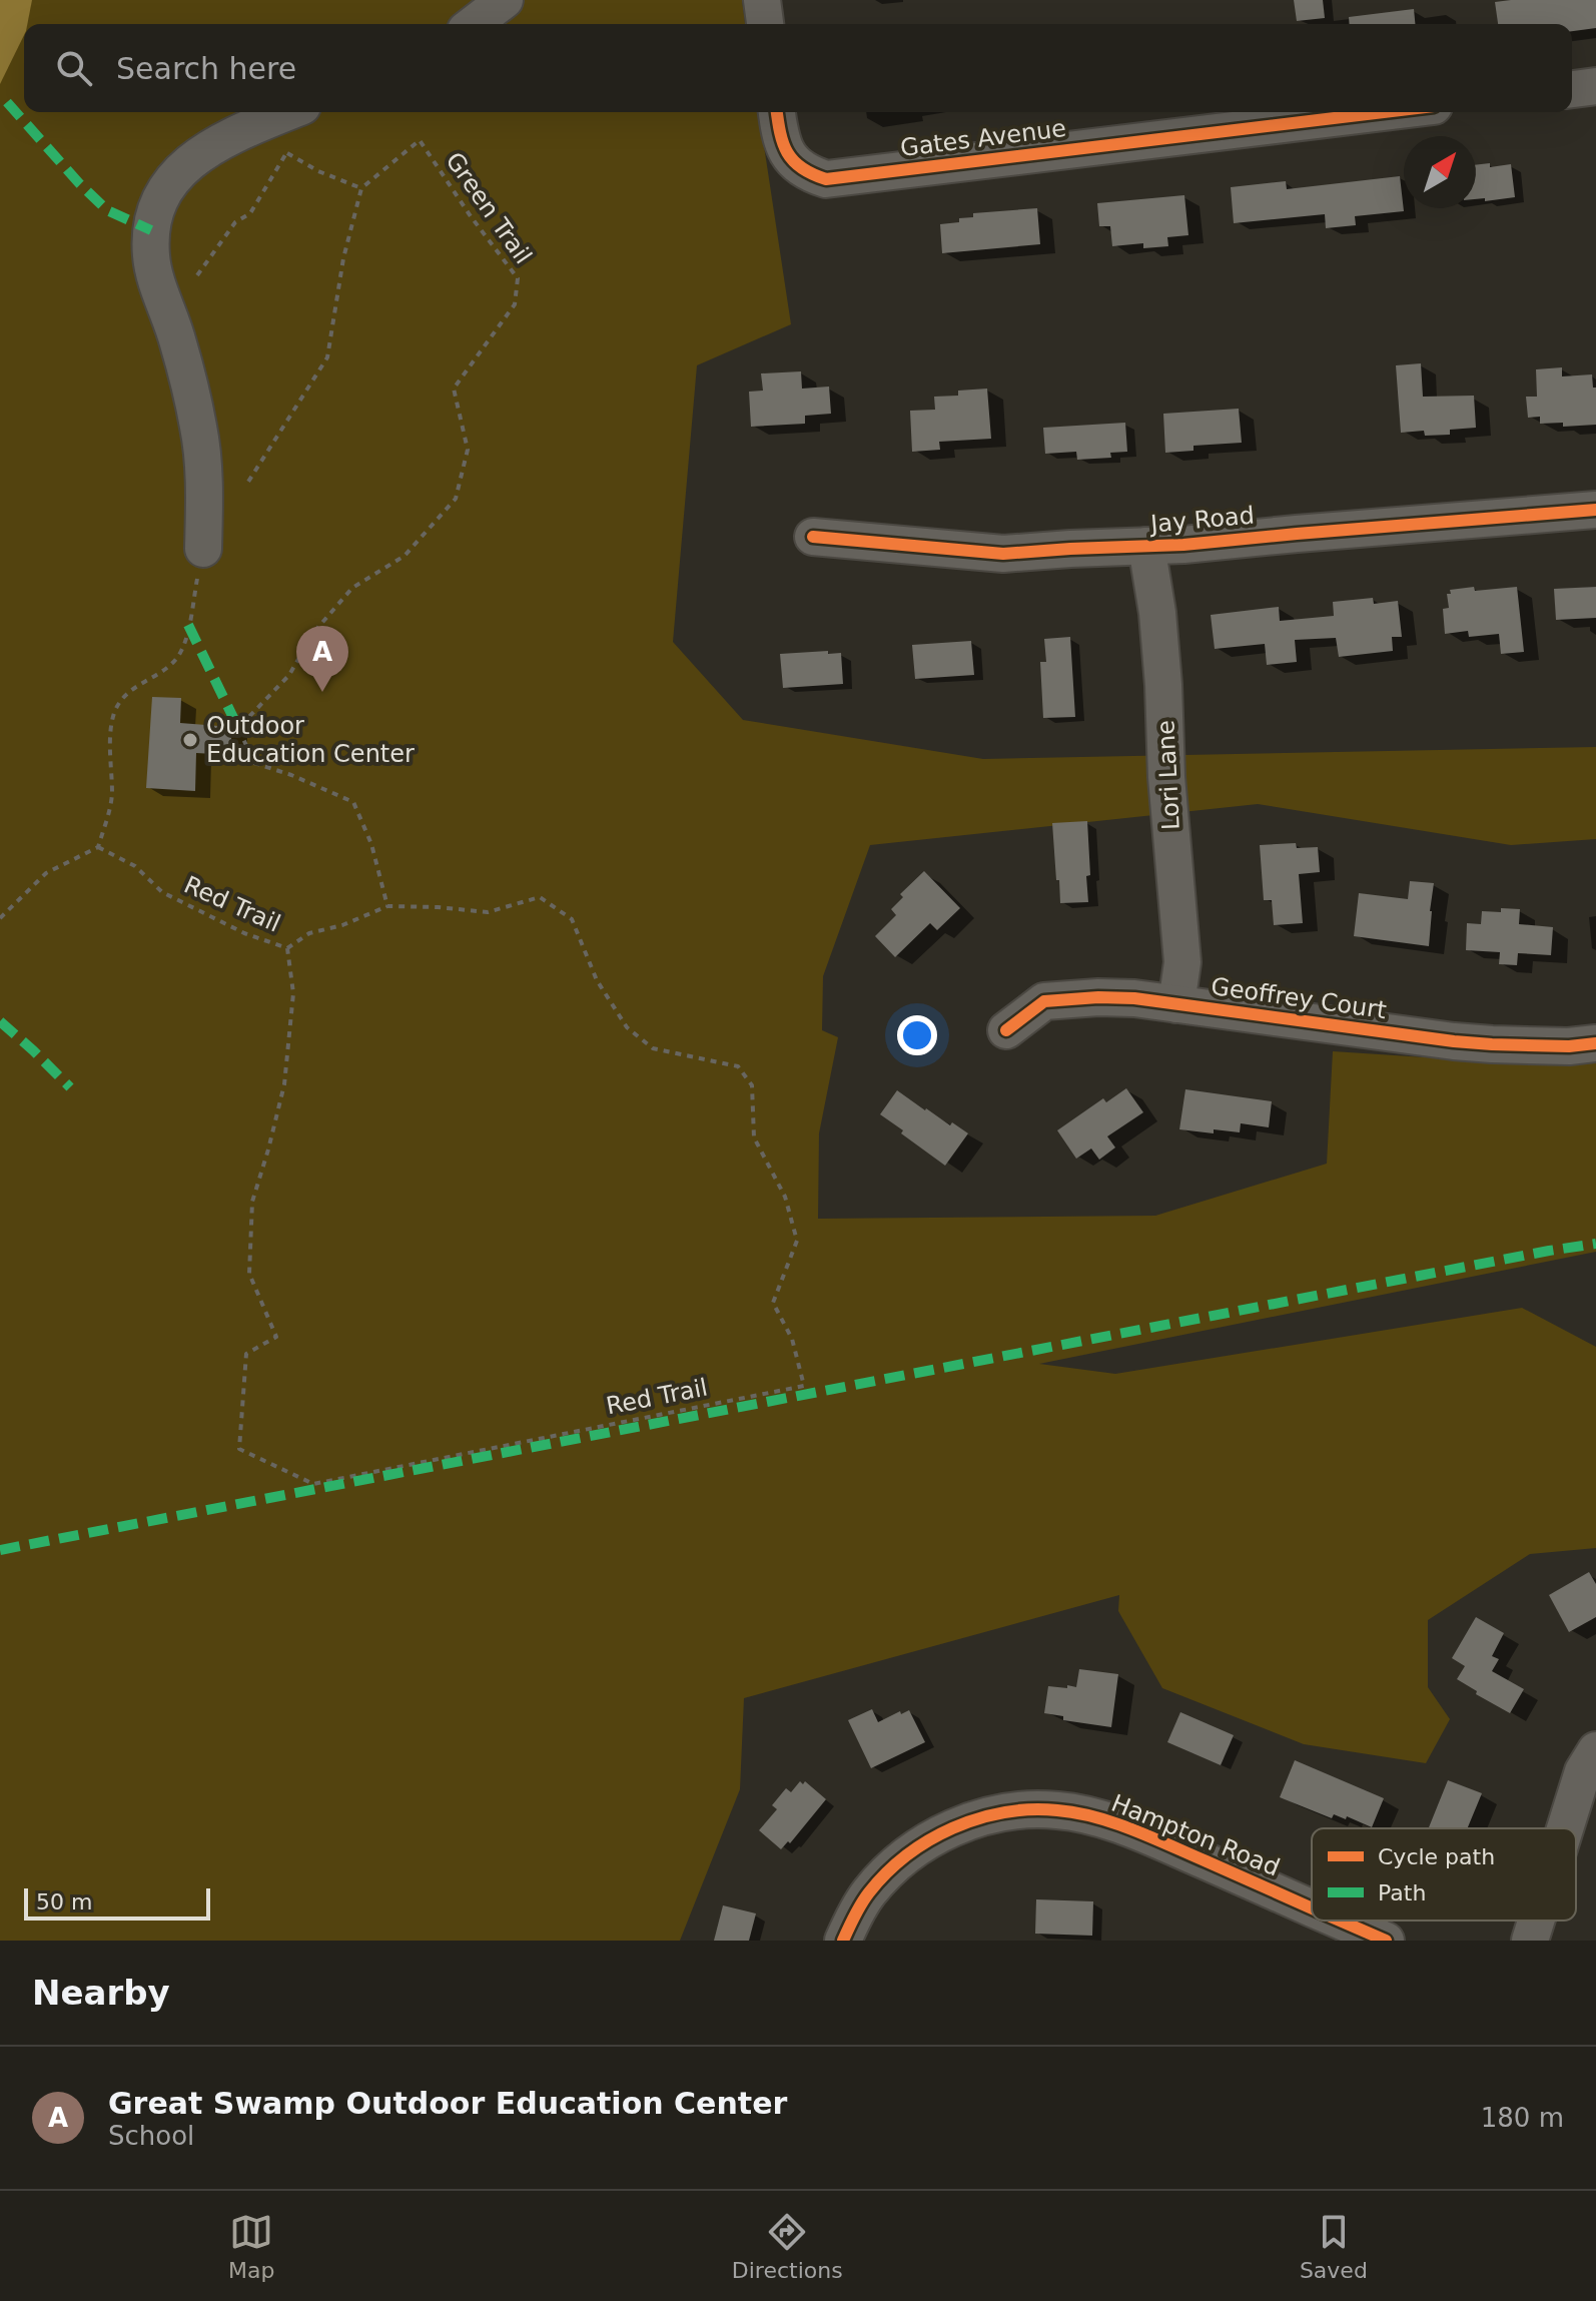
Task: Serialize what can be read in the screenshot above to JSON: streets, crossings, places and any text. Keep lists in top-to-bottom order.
{
  "streets": {
    "street": [
      "Gates Avenue",
      "Jay Road",
      "Lori Lane",
      "Geoffrey Court",
      "Hampton Road"
    ],
    "path": ["Green Trail", "Red Trail"]
  },
  "crossings": [
    ["Green Trail", "Red Trail"],
    ["Jay Road", "Lori Lane"],
    ["Lori Lane", "Geoffrey Court"]
  ],
  "places": ["Outdoor Education Center"],
  "legend": ["Cycle path", "Path"],
  "scale_bar": "50 m",
  "north": "top right",
  "page": {
    "search": "Search here",
    "pins": "A",
    "scale": "50 m",
    "heading": "Nearby",
    "list": [
      {
        "mark": "A",
        "name": "Great Swamp Outdoor Education Center",
        "note": "School",
        "value": "180 m"
      }
    ],
    "nav": ["Map", "Directions", "Saved"]
  }
}
